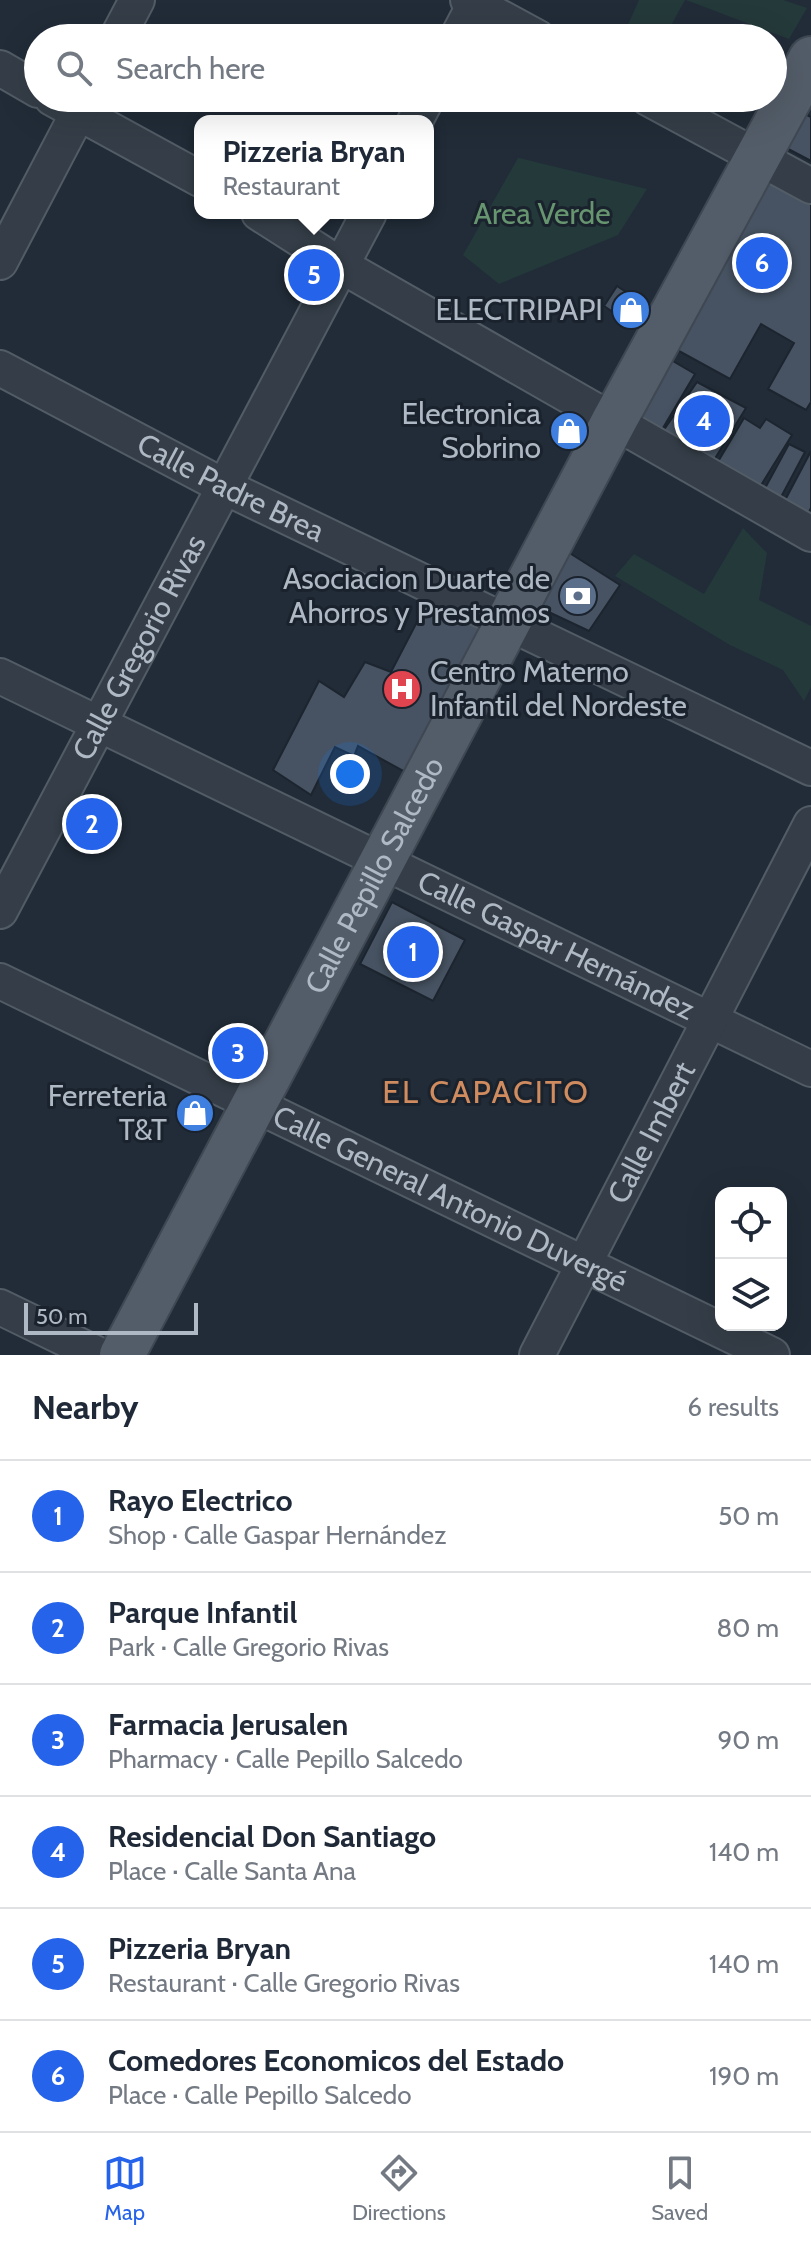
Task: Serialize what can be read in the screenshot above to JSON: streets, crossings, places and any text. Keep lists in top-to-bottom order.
{
  "streets": {
    "main road": ["Calle Pepillo Salcedo"],
    "street": [
      "Calle Padre Brea",
      "Calle Gregorio Rivas",
      "Calle Gaspar Hernández",
      "Calle Imbert",
      "Calle General Antonio Duvergé"
    ]
  },
  "crossings": [
    ["Calle Padre Brea", "Calle Gregorio Rivas"],
    ["Calle Padre Brea", "Calle Pepillo Salcedo"],
    ["Calle Gregorio Rivas", "Calle Gaspar Hernández"],
    ["Calle Pepillo Salcedo", "Calle Gaspar Hernández"],
    ["Calle Pepillo Salcedo", "Calle General Antonio Duvergé"],
    ["Calle Gaspar Hernández", "Calle Imbert"],
    ["Calle Imbert", "Calle General Antonio Duvergé"]
  ],
  "districts": ["EL CAPACITO"],
  "parks": ["Area Verde"],
  "places": {
    "shop": ["ELECTRIPAPI", "Electronica Sobrino", "Ferreteria T&T"],
    "bank": ["Asociacion Duarte de Ahorros y Prestamos"],
    "hospital": ["Centro Materno Infantil del Nordeste"]
  },
  "scale_bar": "50 m",
  "page": {
    "search": "Search here",
    "popup": ["Pizzeria Bryan", "Restaurant"],
    "pins": [
      "6",
      "5",
      "4",
      "2",
      "1",
      "3"
    ],
    "scale": "50 m",
    "heading": ["Nearby", "6 results"],
    "list": [
      {
        "mark": "1",
        "name": "Rayo Electrico",
        "note": "Shop · Calle Gaspar Hernández",
        "value": "50 m"
      },
      {
        "mark": "2",
        "name": "Parque Infantil",
        "note": "Park · Calle Gregorio Rivas",
        "value": "80 m"
      },
      {
        "mark": "3",
        "name": "Farmacia Jerusalen",
        "note": "Pharmacy · Calle Pepillo Salcedo",
        "value": "90 m"
      },
      {
        "mark": "4",
        "name": "Residencial Don Santiago",
        "note": "Place · Calle Santa Ana",
        "value": "140 m"
      },
      {
        "mark": "5",
        "name": "Pizzeria Bryan",
        "note": "Restaurant · Calle Gregorio Rivas",
        "value": "140 m"
      },
      {
        "mark": "6",
        "name": "Comedores Economicos del Estado",
        "note": "Place · Calle Pepillo Salcedo",
        "value": "190 m"
      }
    ],
    "nav": ["Map", "Directions", "Saved"]
  }
}
